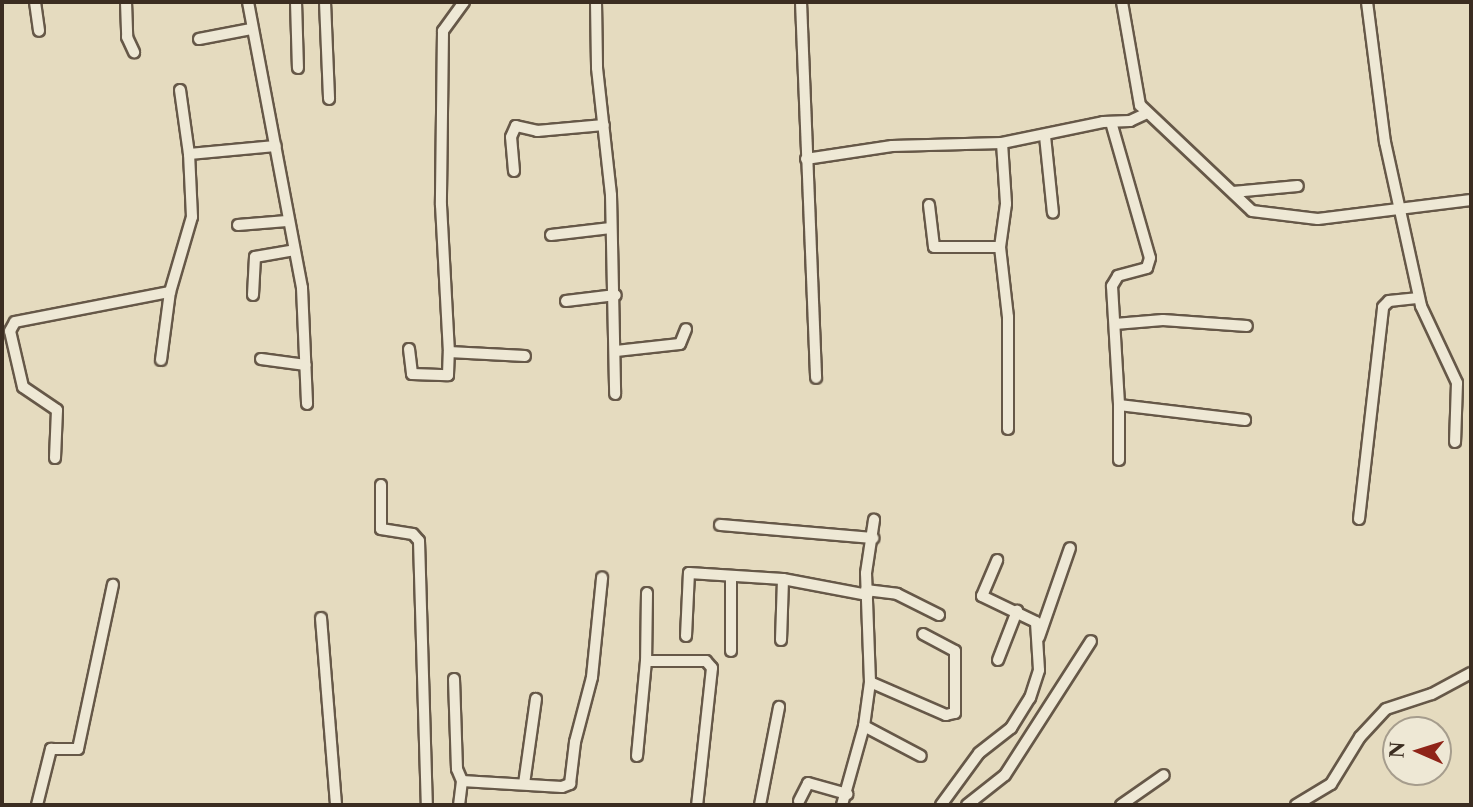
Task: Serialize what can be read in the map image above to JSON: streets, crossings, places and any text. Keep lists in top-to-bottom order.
{
  "north": "left"
}
